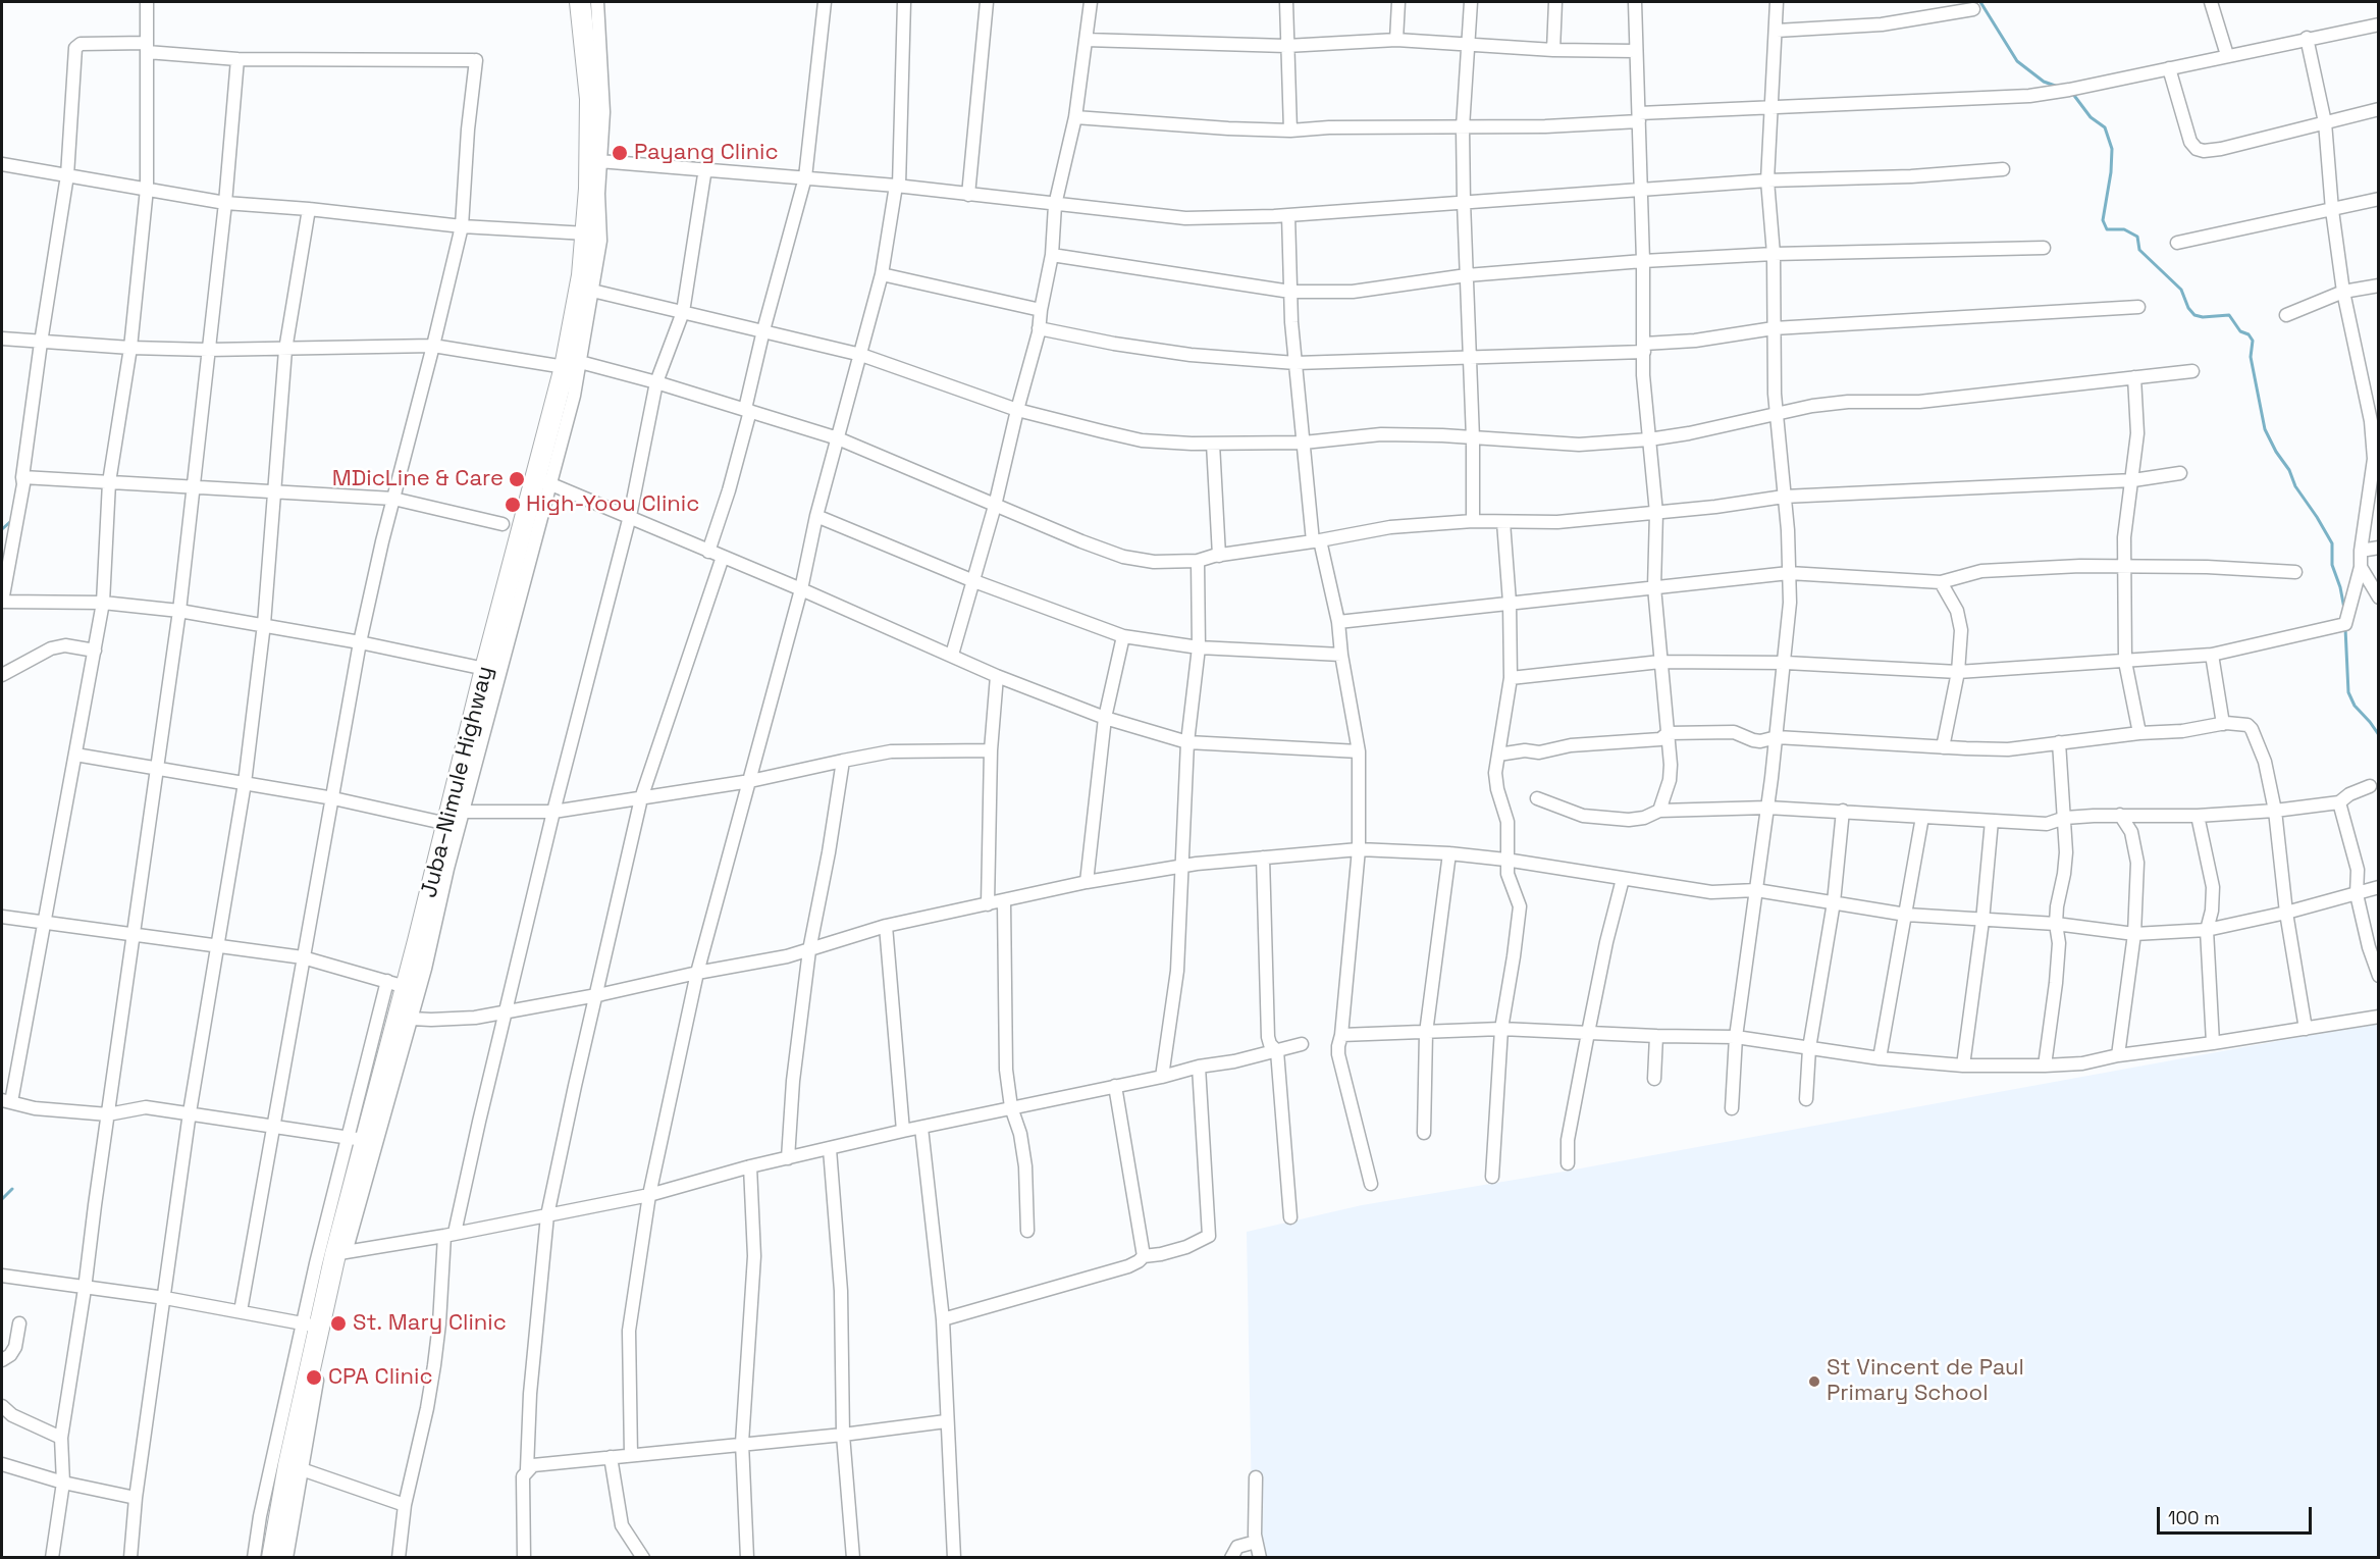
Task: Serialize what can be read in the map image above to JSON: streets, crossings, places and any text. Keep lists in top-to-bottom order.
{
  "streets": {
    "main road": ["Juba–Nimule Highway"]
  },
  "places": [
    "Payang Clinic",
    "MDicLine & Care",
    "High-Yoou Clinic",
    "St. Mary Clinic",
    "CPA Clinic",
    "St Vincent de Paul Primary School"
  ],
  "scale_bar": "100 m"
}
